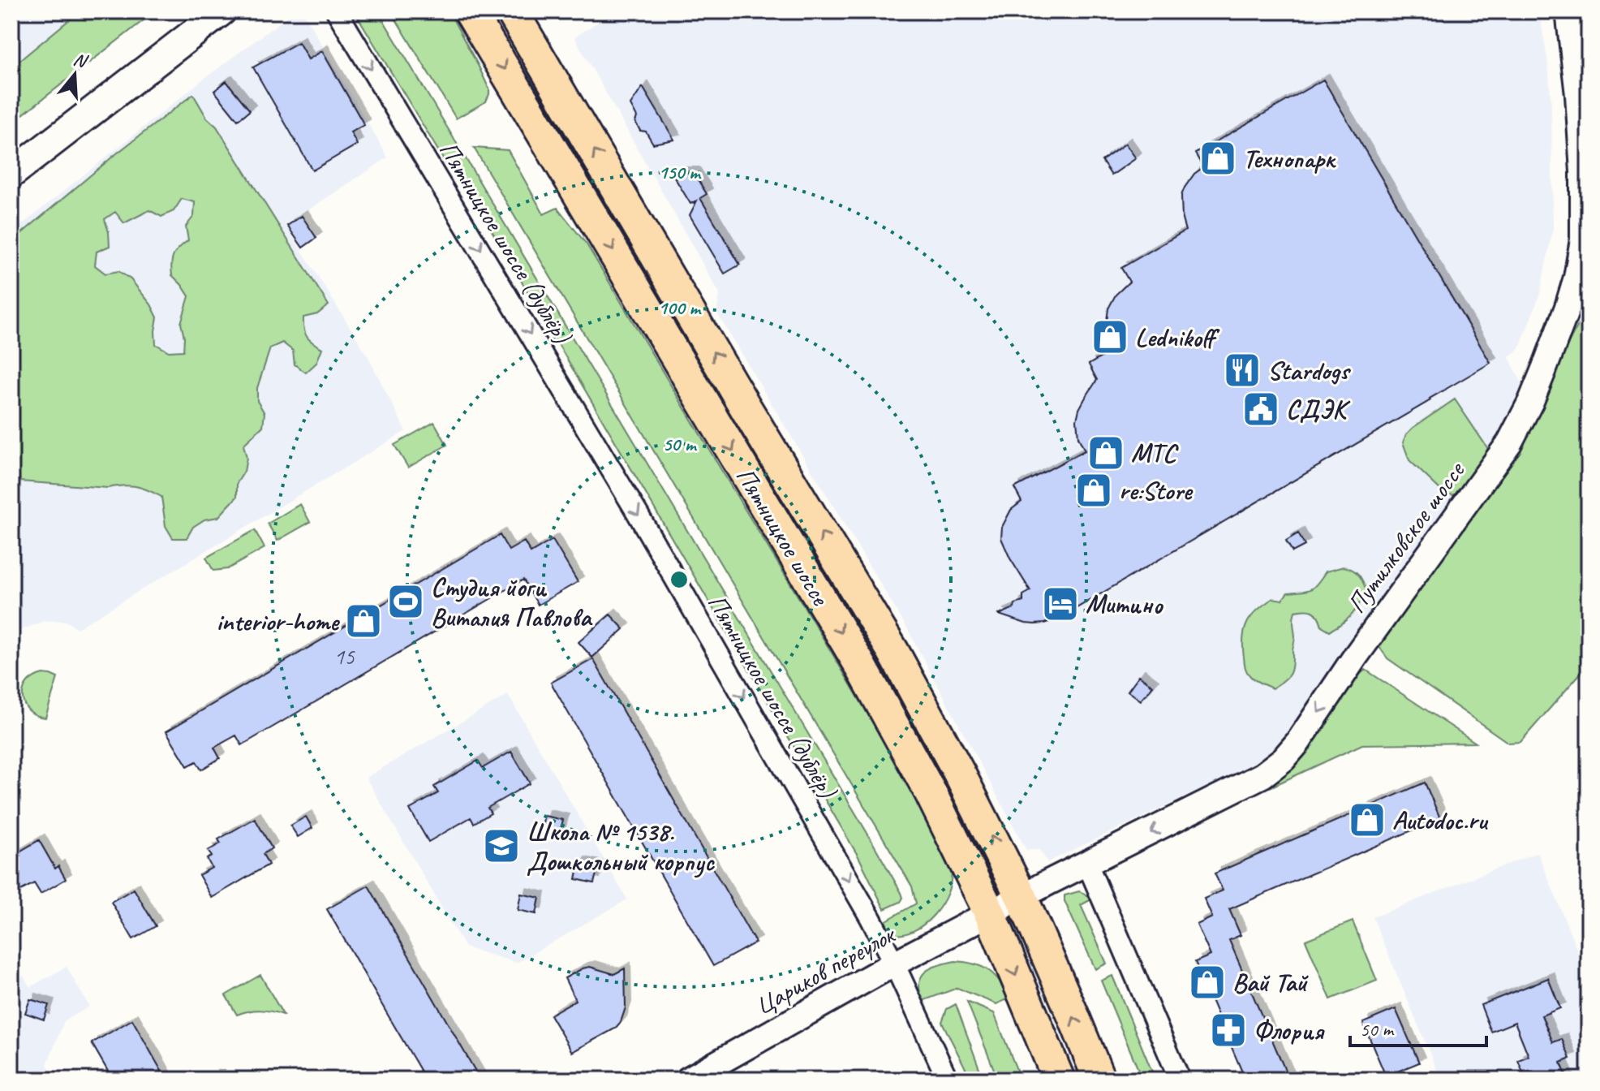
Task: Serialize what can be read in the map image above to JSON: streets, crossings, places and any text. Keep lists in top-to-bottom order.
{
  "streets": {
    "main road": ["Пятницкое шоссе"],
    "street": ["Пятницкое шоссе (дублёр)", "Путилковское шоссе", "Цариков переулок"]
  },
  "crossings": [
    ["Пятницкое шоссе (дублёр)", "Цариков переулок"],
    ["Пятницкое шоссе", "Путилковское шоссе"],
    ["Пятницкое шоссе", "Цариков переулок"],
    ["Путилковское шоссе", "Цариков переулок"]
  ],
  "one_way": ["Пятницкое шоссе (дублёр)", "Путилковское шоссе"],
  "places": {
    "shop": [
      "Технопарк",
      "Lednikoff",
      "МТС",
      "re:Store",
      "interior-home",
      "Autodoc.ru",
      "Вай Тай"
    ],
    "restaurant": ["Stardogs"],
    "public building": ["СДЭК"],
    "sports": ["Студия йоги Виталия Павлова"],
    "hotel": ["Митино"],
    "school or university": ["Школа № 1538. Дошкольный корпус"],
    "pharmacy": ["Флория"]
  },
  "house_numbers": ["15"],
  "scale_bar": "50 m",
  "north": "top",
  "rings": ["150 m", "100 m", "50 m"]
}
